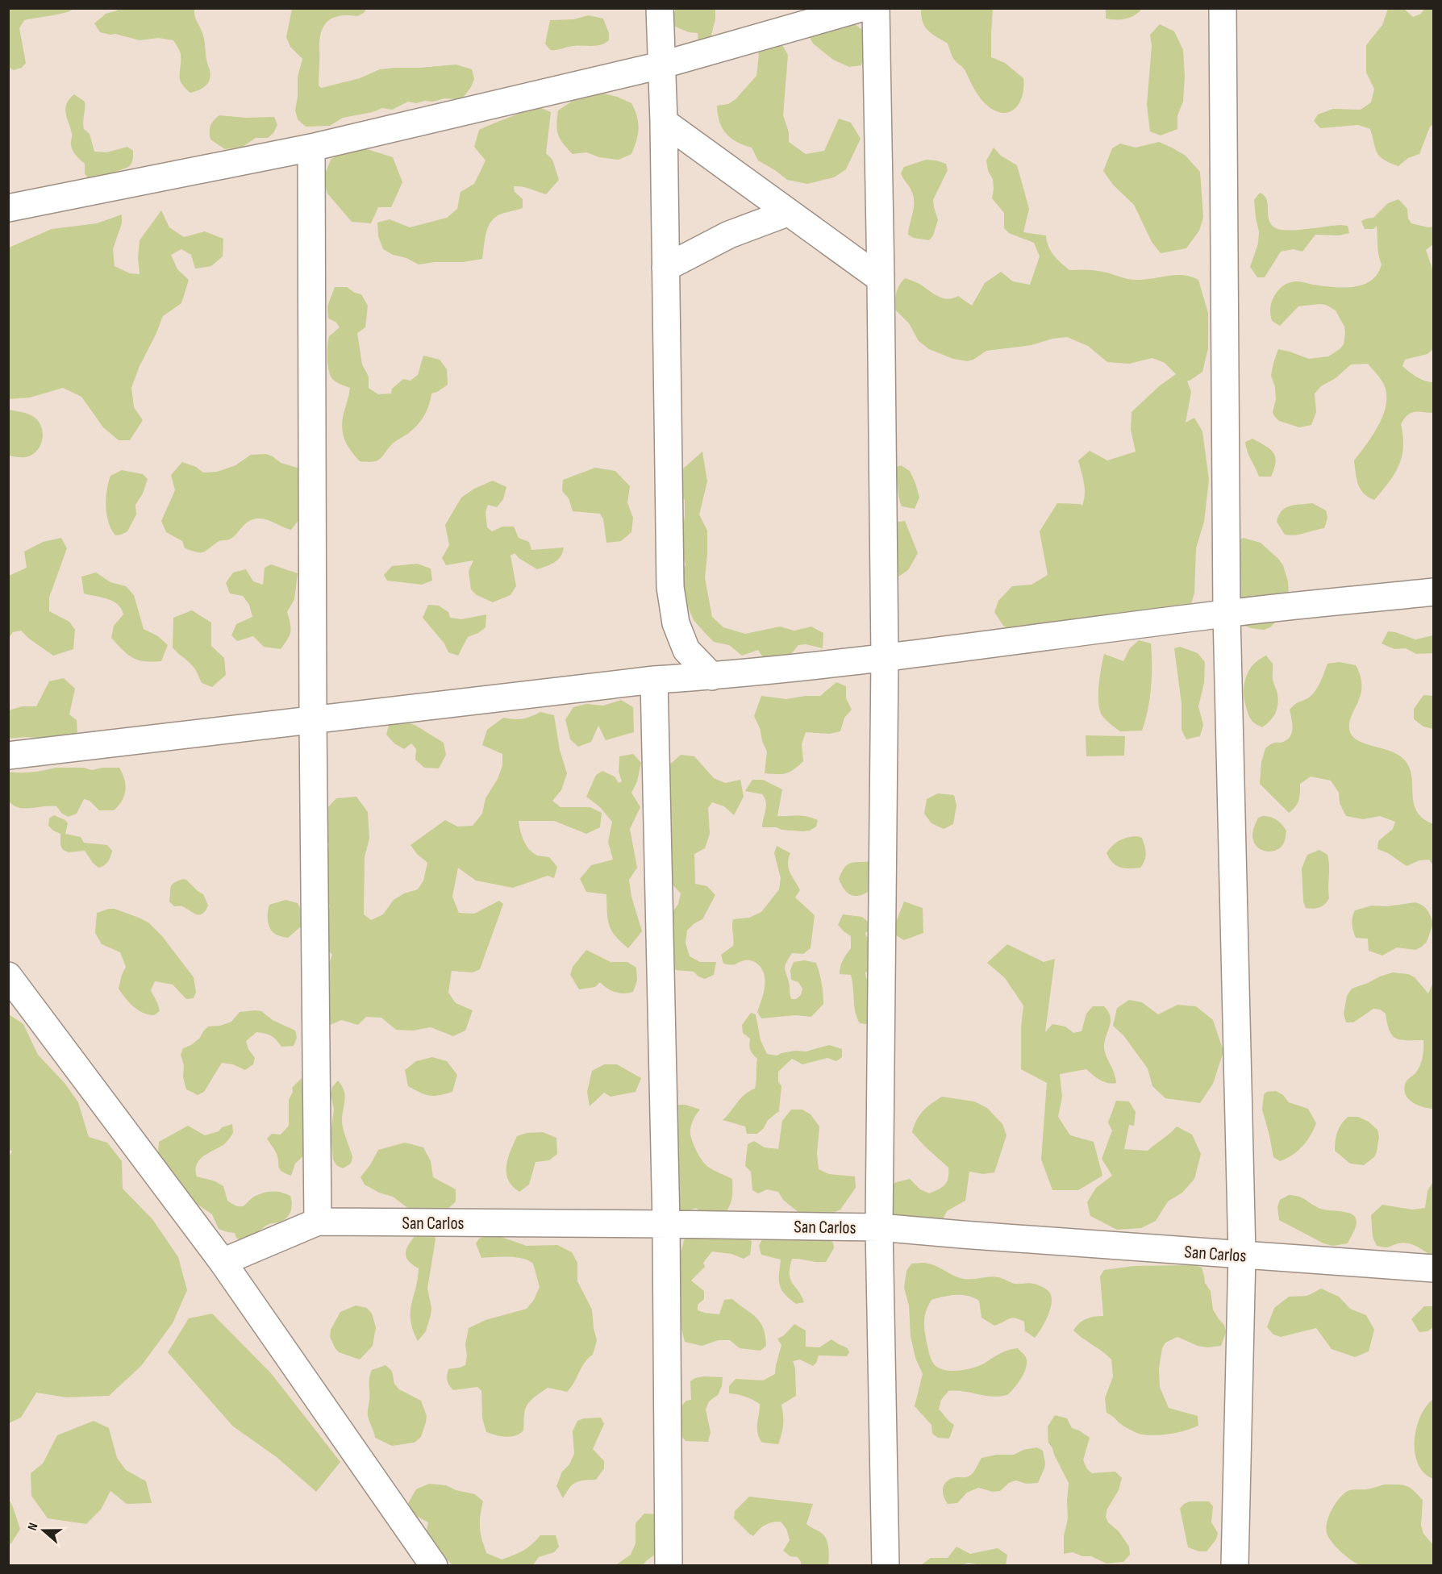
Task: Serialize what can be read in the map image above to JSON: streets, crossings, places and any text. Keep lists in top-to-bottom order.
{
  "streets": {
    "street": ["San Carlos"]
  },
  "north": "left"
}
